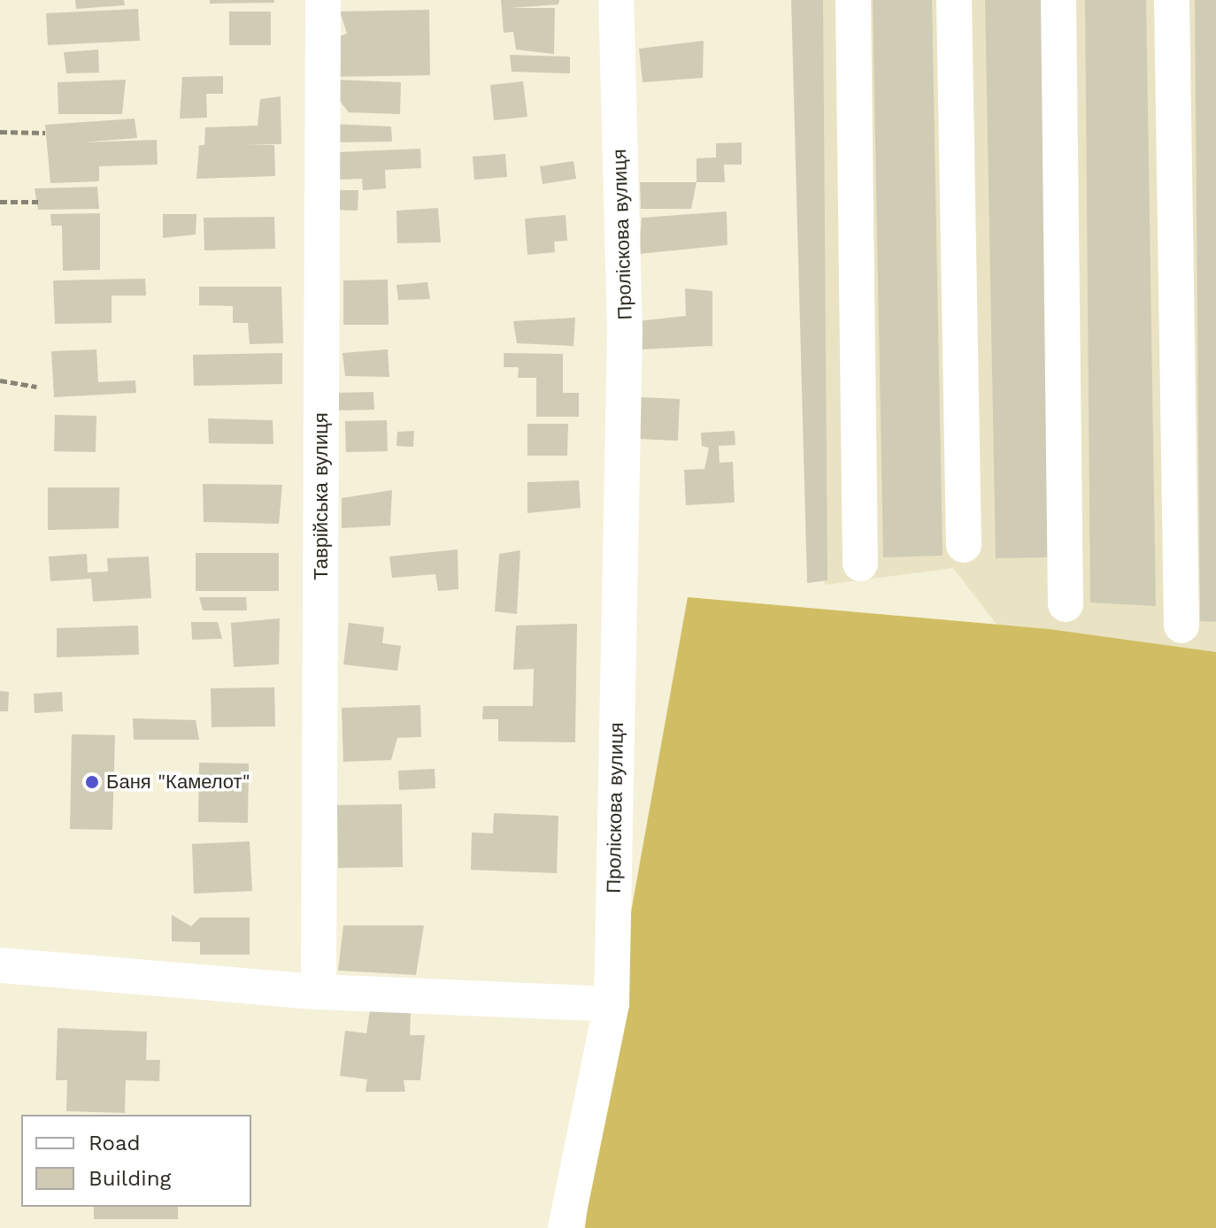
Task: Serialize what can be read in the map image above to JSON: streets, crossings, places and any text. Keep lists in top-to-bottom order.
{
  "streets": {
    "street": ["Проліскова вулиця", "Таврійська вулиця"]
  },
  "places": ["Баня \"Камелот\""],
  "legend": ["Road", "Building"]
}
